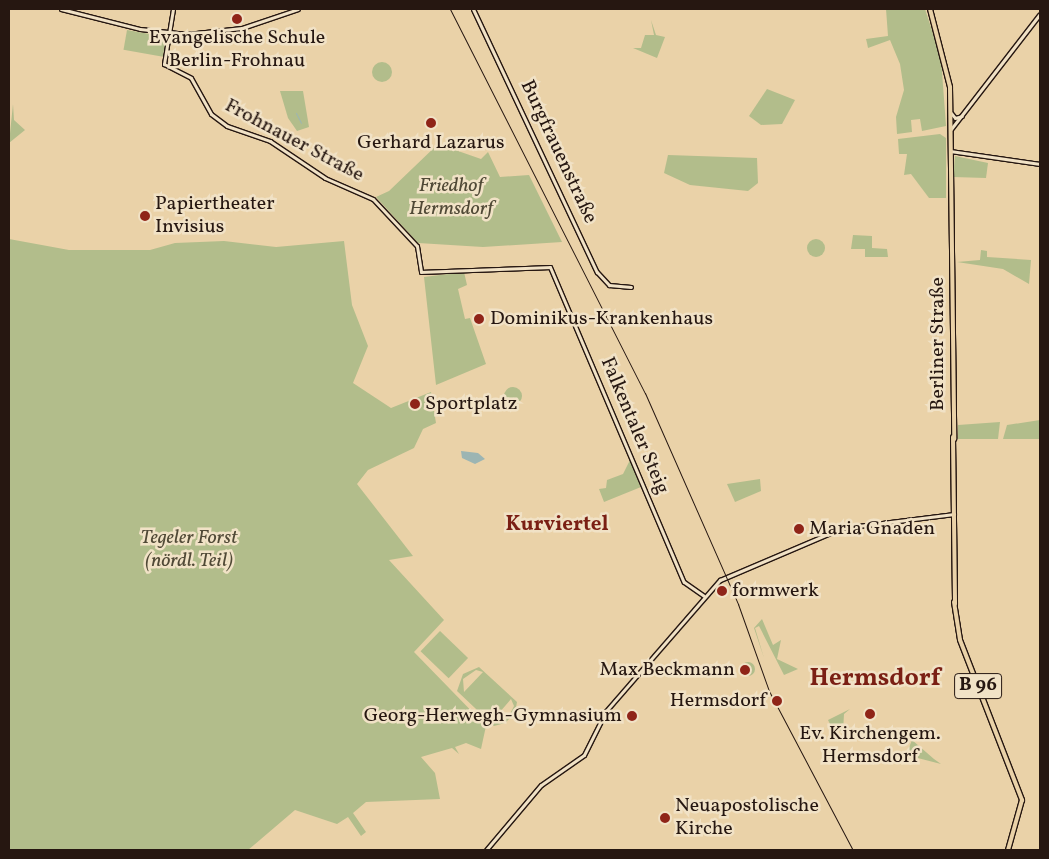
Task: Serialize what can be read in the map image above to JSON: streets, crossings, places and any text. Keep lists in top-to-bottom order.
{
  "streets": {
    "main road": ["Berliner Straße", "B 96"],
    "street": ["Frohnauer Straße", "Burgfrauenstraße", "Falkentaler Steig"]
  },
  "crossings": [
    ["Frohnauer Straße", "Falkentaler Steig"],
    ["Berliner Straße", "B 96"]
  ],
  "districts": ["Kurviertel", "Hermsdorf"],
  "parks": ["Friedhof Hermsdorf", "Tegeler Forst (nördl. Teil)"],
  "places": [
    "Evangelische Schule Berlin-Frohnau",
    "Gerhard Lazarus",
    "Papiertheater Invisius",
    "Dominikus-Krankenhaus",
    "Sportplatz",
    "Maria Gnaden",
    "formwerk",
    "Max Beckmann",
    "Hermsdorf",
    "Ev. Kirchengem. Hermsdorf",
    "Georg-Herwegh-Gymnasium",
    "Neuapostolische Kirche"
  ]
}
